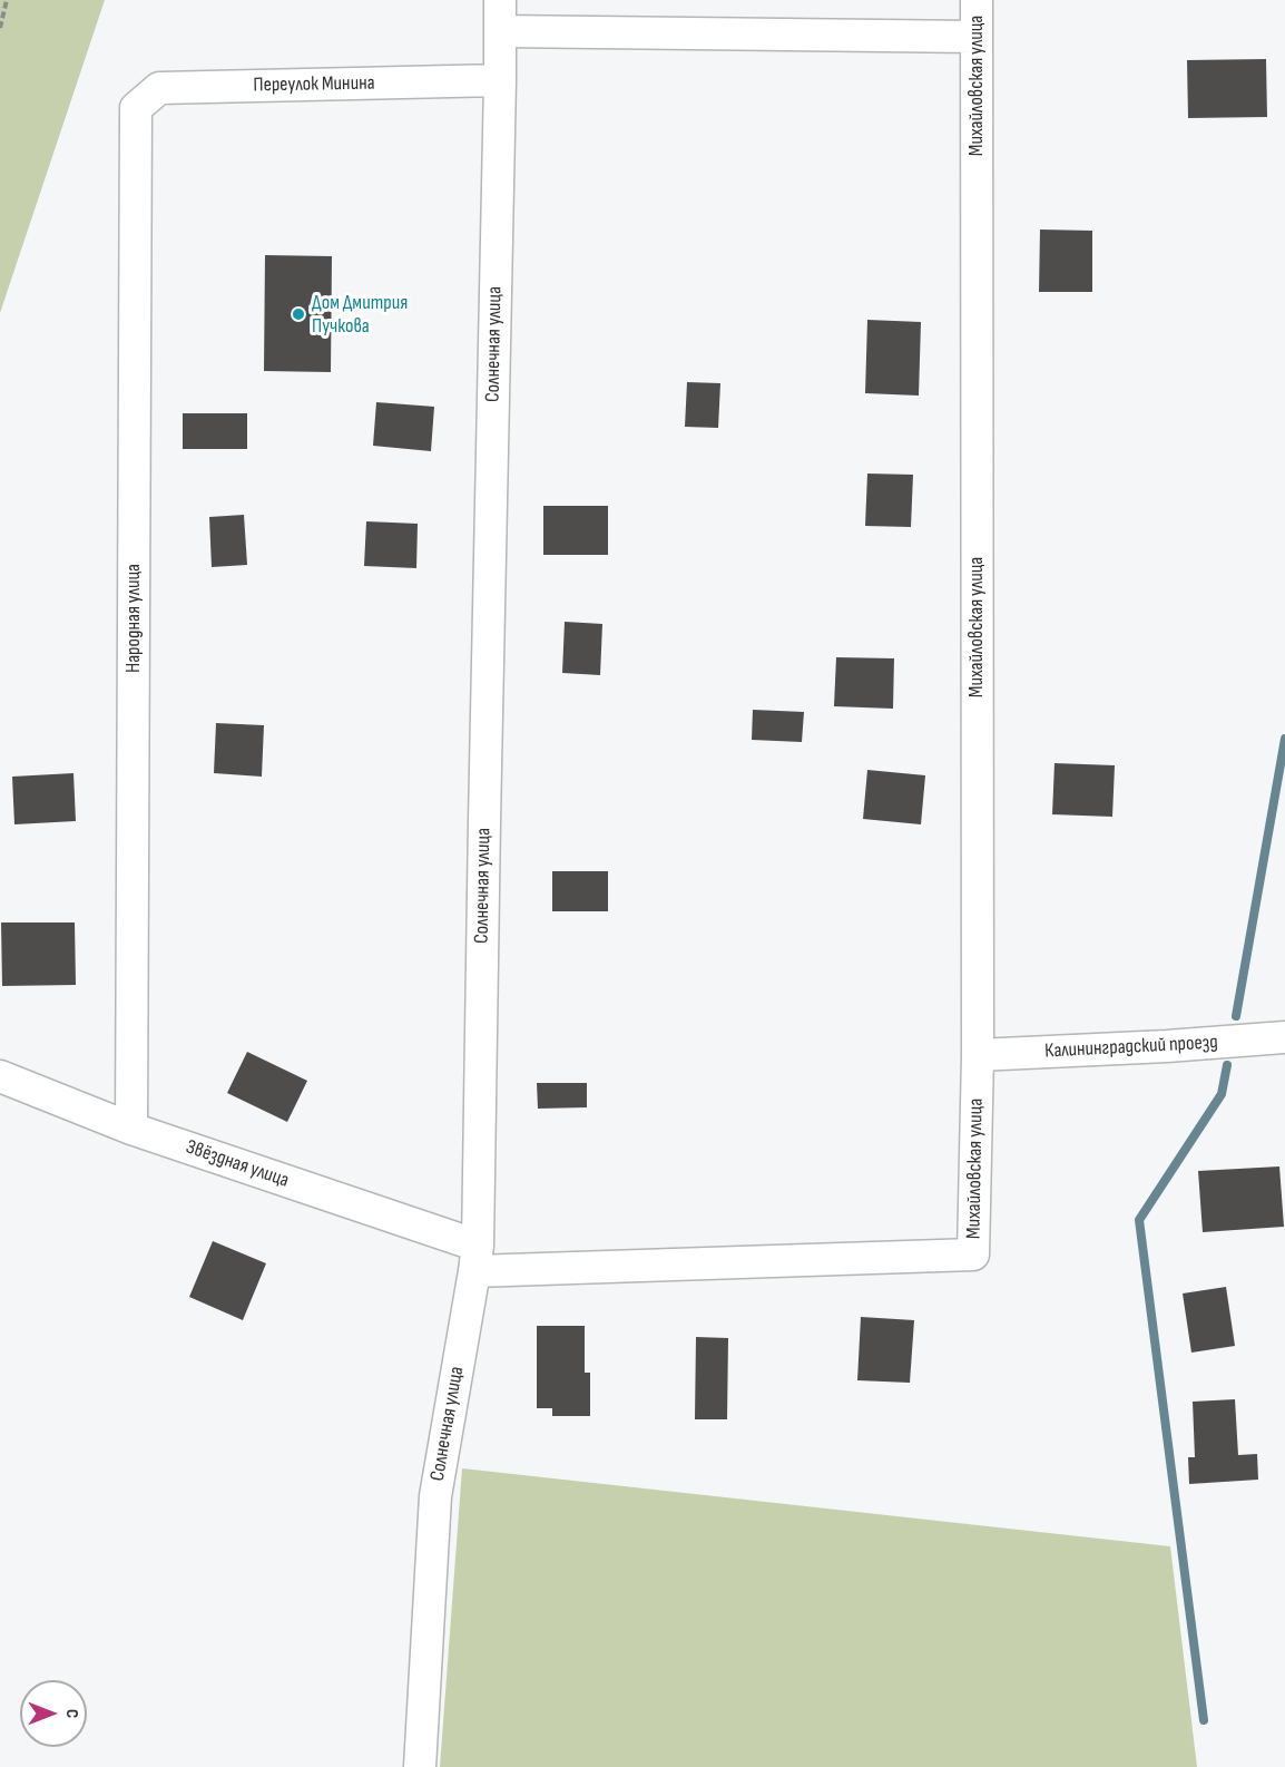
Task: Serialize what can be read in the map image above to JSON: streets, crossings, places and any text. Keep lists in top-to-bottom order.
{
  "streets": {
    "street": [
      "Переулок Минина",
      "Михайловская улица",
      "Солнечная улица",
      "Народная улица",
      "Калининградский проезд",
      "Звёздная улица"
    ]
  },
  "crossings": [
    ["Переулок Минина", "Солнечная улица"],
    ["Переулок Минина", "Народная улица"],
    ["Михайловская улица", "Солнечная улица"],
    ["Михайловская улица", "Калининградский проезд"],
    ["Михайловская улица", "Звёздная улица"],
    ["Солнечная улица", "Звёздная улица"],
    ["Народная улица", "Звёздная улица"]
  ],
  "places": ["Дом Дмитрия Пучкова"],
  "north": "right"
}
